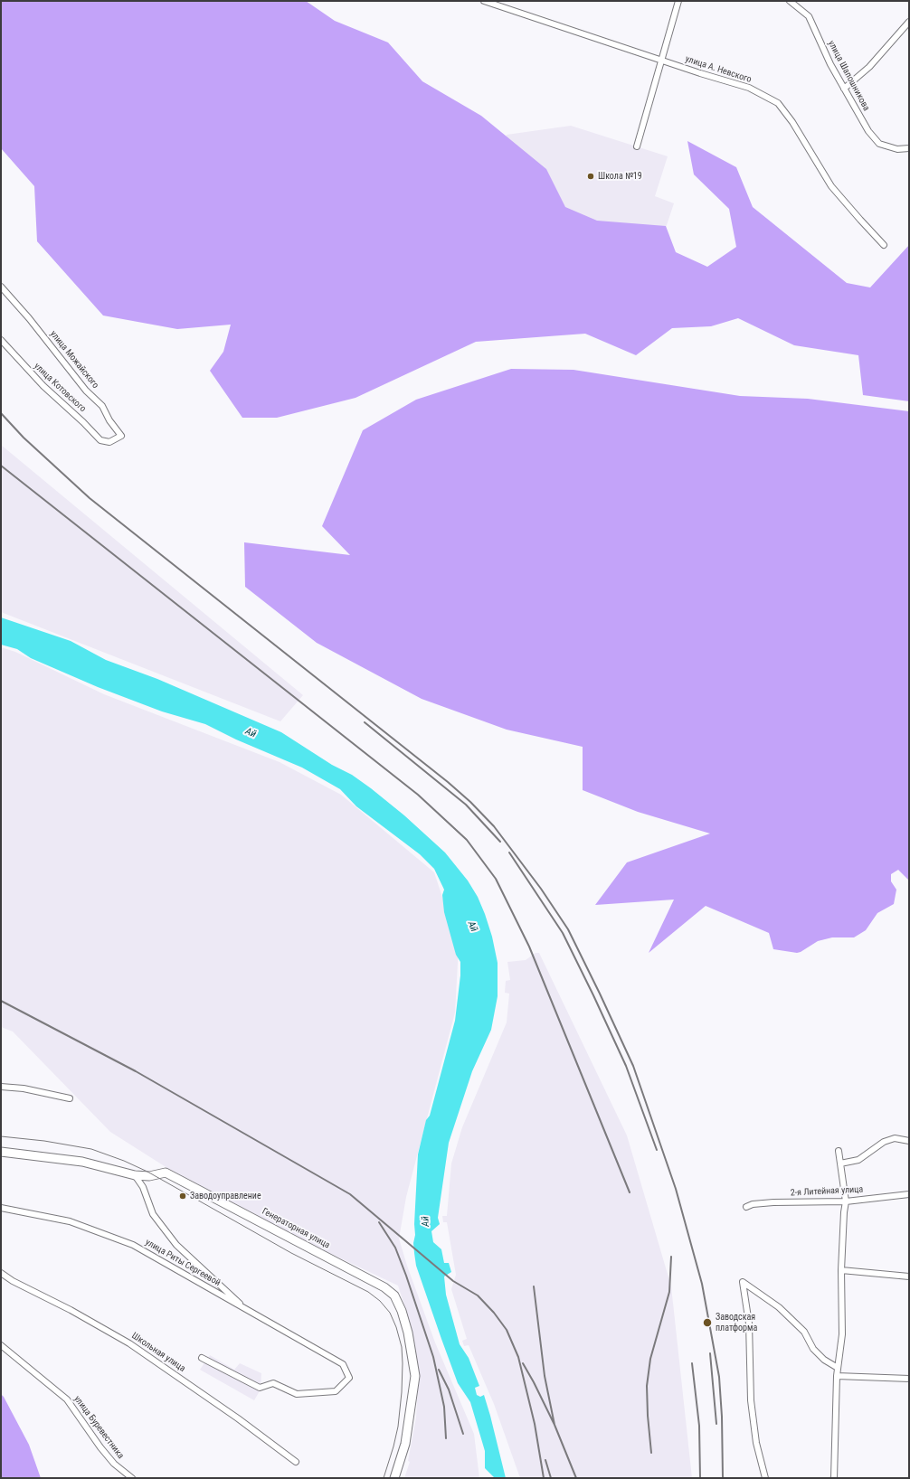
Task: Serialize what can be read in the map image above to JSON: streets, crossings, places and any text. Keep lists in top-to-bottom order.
{
  "streets": {
    "main road": ["Генераторная улица"],
    "street": [
      "улица А. Невского",
      "улица Шапошникова",
      "улица Можайского",
      "улица Котовского",
      "2-я Литейная улица",
      "улица Риты Сергеевой",
      "Школьная улица",
      "улица Буревестника"
    ]
  },
  "crossings": [
    ["улица Можайского", "улица Котовского"]
  ],
  "water": ["Ай"],
  "places": ["Школа №19", "Заводоуправление", "Заводская платформа"]
}
